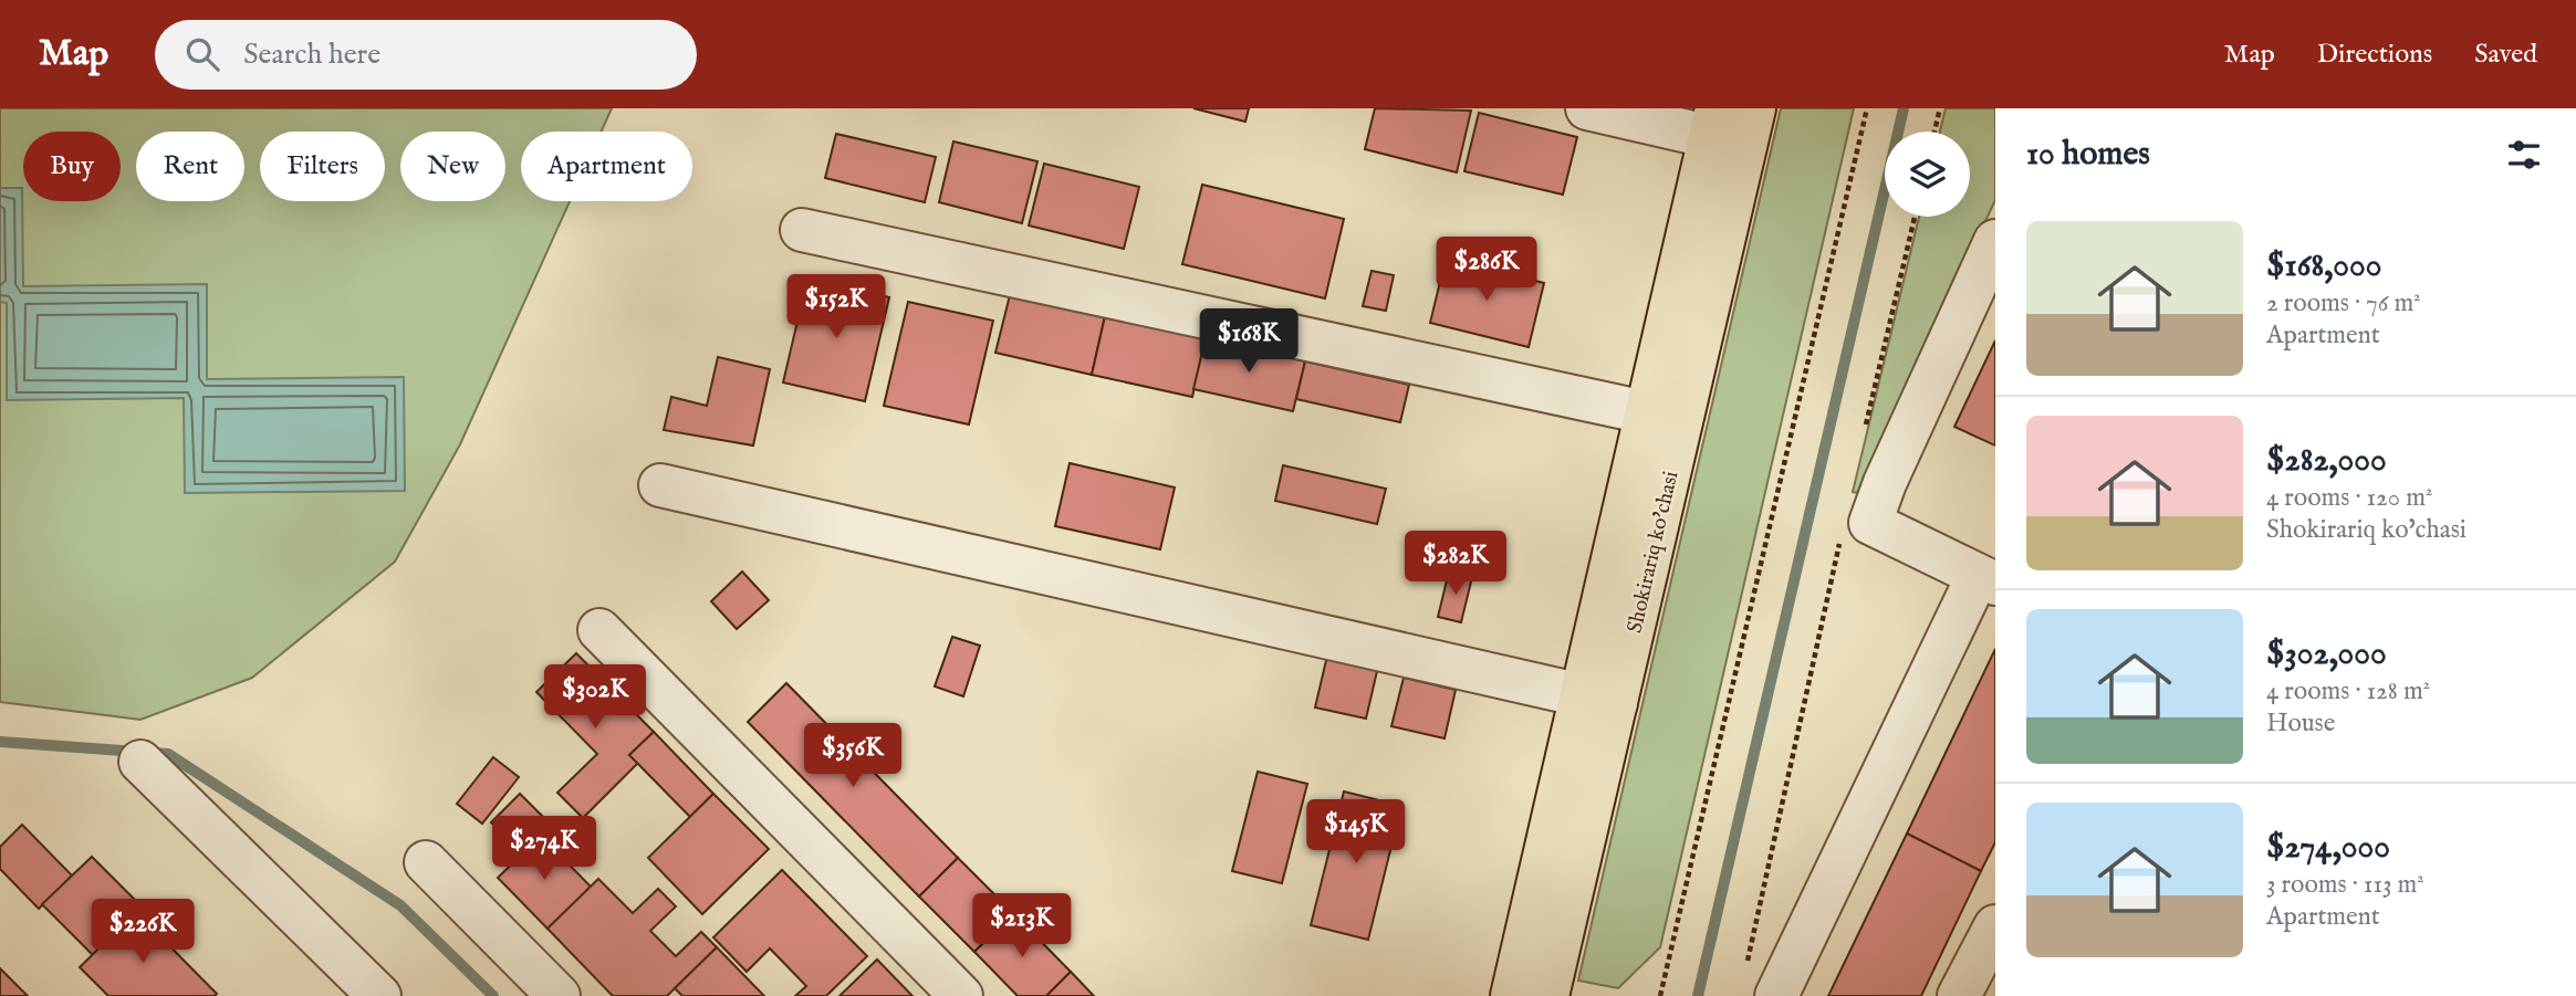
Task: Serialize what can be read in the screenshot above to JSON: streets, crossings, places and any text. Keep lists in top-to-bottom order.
{
  "streets": {
    "main road": ["Shokirariq ko'chasi"]
  },
  "page": {
    "header": "Map",
    "search": "Search here",
    "nav": ["Map", "Directions", "Saved"],
    "heading": "10 homes",
    "chip": [
      "Buy",
      "Rent",
      "Filters",
      "New",
      "Apartment"
    ],
    "list": [
      {
        "name": "$168,000",
        "note": "2 rooms · 76 m² · Apartment"
      },
      {
        "name": "$282,000",
        "note": "4 rooms · 120 m² · Shokirariq ko'chasi"
      },
      {
        "name": "$302,000",
        "note": "4 rooms · 128 m² · House"
      },
      {
        "name": "$274,000",
        "note": "3 rooms · 113 m² · Apartment"
      }
    ],
    "price": [
      "$286K",
      "$152K",
      "$168K",
      "$282K",
      "$302K",
      "$356K",
      "$145K",
      "$274K",
      "$213K",
      "$226K"
    ]
  }
}
